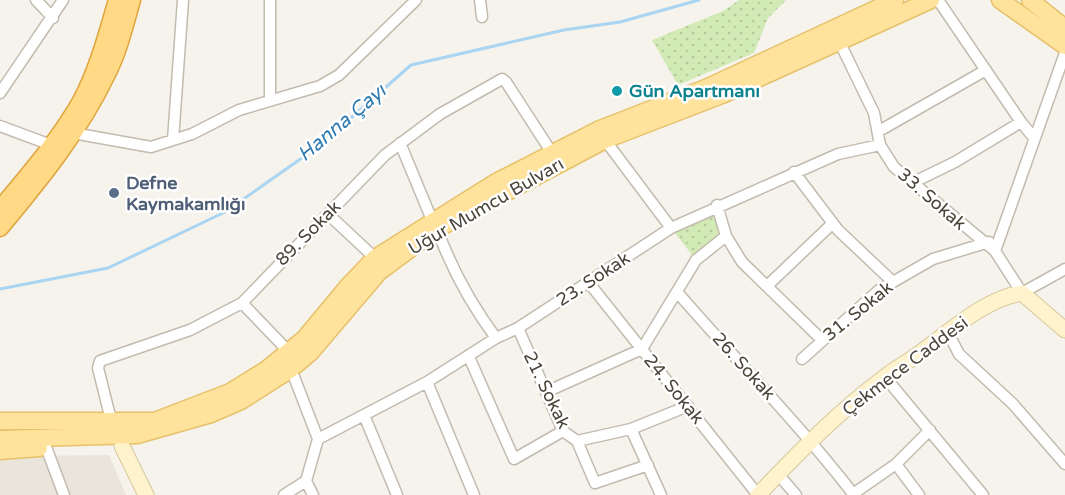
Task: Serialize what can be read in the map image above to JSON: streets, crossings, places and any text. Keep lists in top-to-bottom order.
{
  "streets": {
    "main road": ["Uğur Mumcu Bulvarı", "Çekmece Caddesi"],
    "street": [
      "33. Sokak",
      "89. Sokak",
      "23. Sokak",
      "31. Sokak",
      "26. Sokak",
      "24. Sokak",
      "21. Sokak"
    ]
  },
  "crossings": [
    ["33. Sokak", "23. Sokak"],
    ["33. Sokak", "31. Sokak"],
    ["33. Sokak", "Çekmece Caddesi"],
    ["Uğur Mumcu Bulvarı", "89. Sokak"],
    ["23. Sokak", "24. Sokak"],
    ["23. Sokak", "21. Sokak"],
    ["26. Sokak", "Çekmece Caddesi"],
    ["Çekmece Caddesi", "24. Sokak"],
    ["24. Sokak", "21. Sokak"]
  ],
  "water": ["Hanna Çayı"],
  "places": ["Gün Apartmanı", "Defne Kaymakamlığı"]
}
